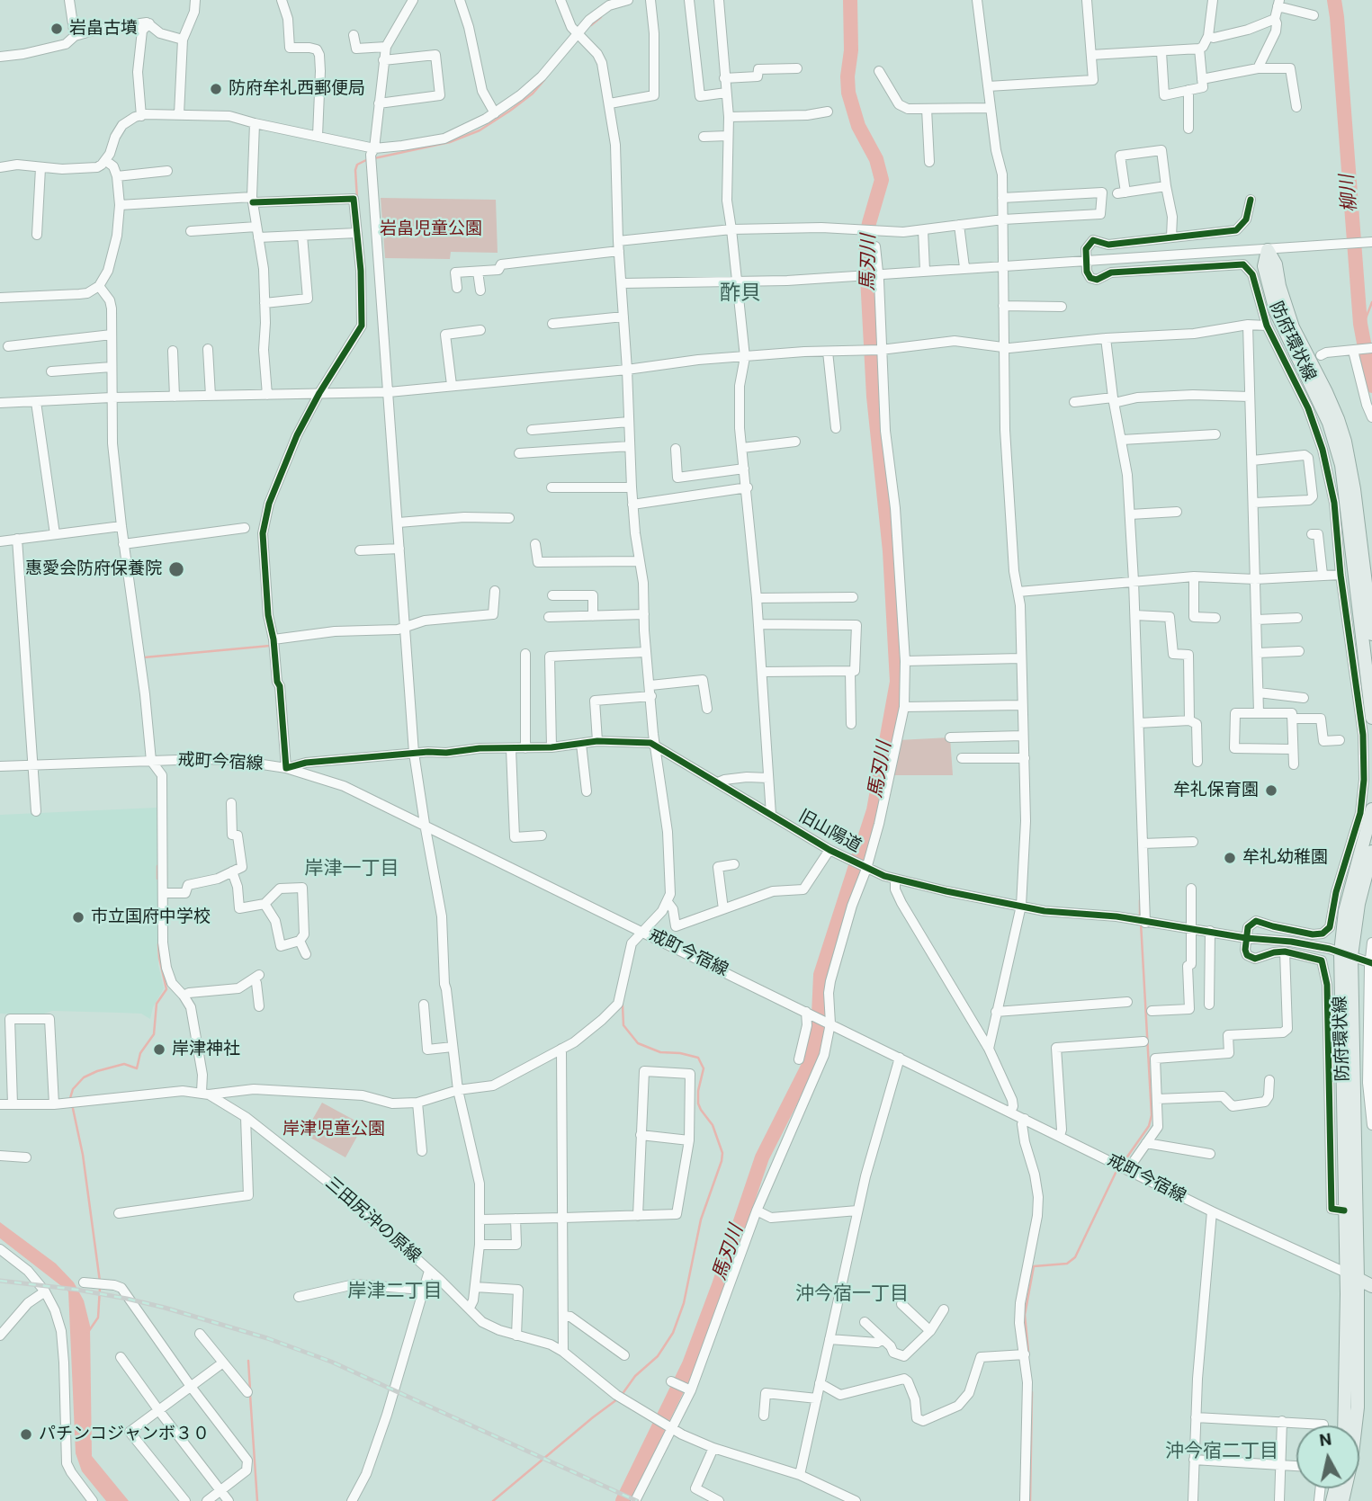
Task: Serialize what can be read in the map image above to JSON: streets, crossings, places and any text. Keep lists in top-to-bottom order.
{
  "streets": {
    "main road": ["防府環状線"],
    "street": ["戒町今宿線", "旧山陽道", "三田尻沖の原線"]
  },
  "crossings": [
    ["防府環状線", "戒町今宿線"],
    ["防府環状線", "旧山陽道"],
    ["戒町今宿線", "旧山陽道"]
  ],
  "districts": [
    "酢貝",
    "岸津一丁目",
    "岸津二丁目",
    "沖今宿一丁目",
    "沖今宿二丁目"
  ],
  "water": ["柳川", "馬刃川"],
  "parks": ["岩畠児童公園", "岸津児童公園"],
  "places": [
    "岩畠古墳",
    "防府牟礼西郵便局",
    "惠愛会防府保養院",
    "牟礼保育園",
    "牟礼幼稚園",
    "市立国府中学校",
    "岸津神社",
    "パチンコジャンボ３０"
  ],
  "north": "top"
}
